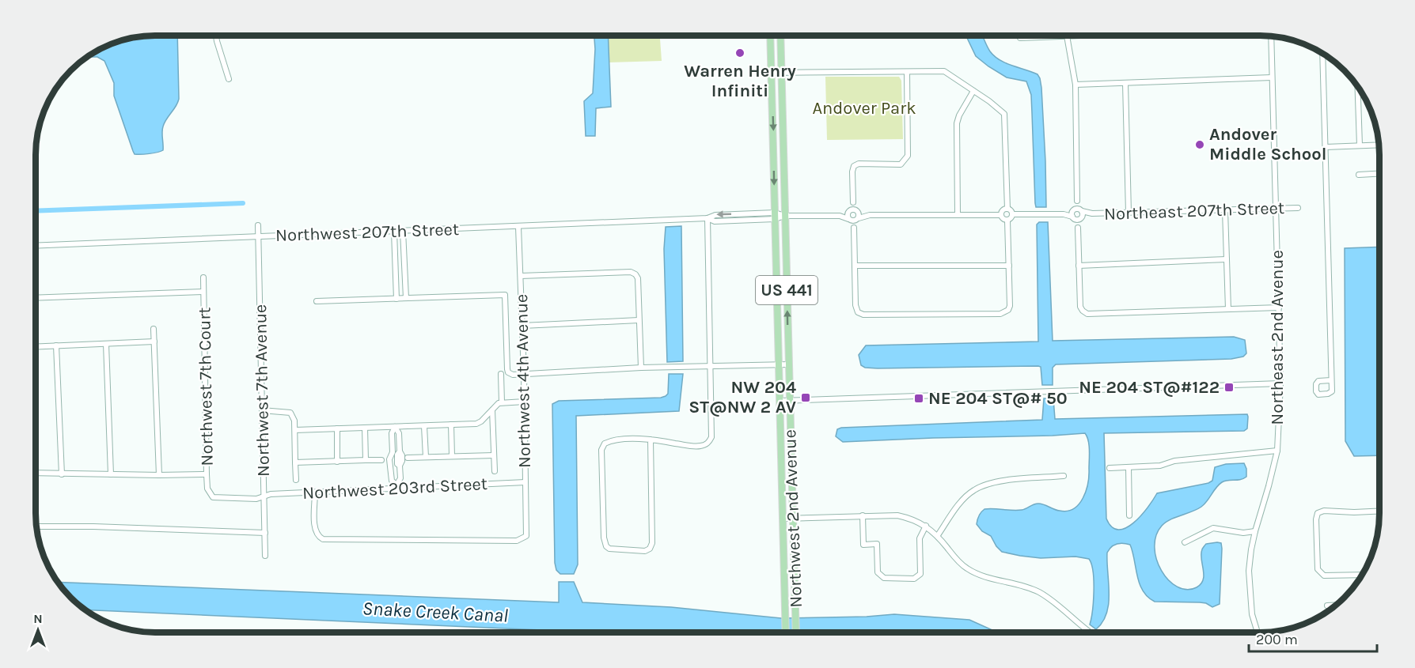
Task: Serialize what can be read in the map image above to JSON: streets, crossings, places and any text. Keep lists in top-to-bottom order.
{
  "streets": {
    "main road": ["US 441", "Northwest 2nd Avenue"],
    "street": [
      "Northeast 207th Street",
      "Northwest 207th Street",
      "Northeast 2nd Avenue",
      "Northwest 4th Avenue",
      "Northwest 7th Court",
      "Northwest 7th Avenue",
      "Northwest 203rd Street"
    ]
  },
  "crossings": [
    ["Northeast 207th Street", "Northeast 2nd Avenue"],
    ["Northwest 207th Street", "Northwest 4th Avenue"],
    ["Northwest 207th Street", "Northwest 7th Avenue"],
    ["Northwest 207th Street", "Northwest 2nd Avenue"],
    ["Northwest 4th Avenue", "Northwest 203rd Street"],
    ["Northwest 7th Court", "Northwest 203rd Street"],
    ["Northwest 7th Avenue", "Northwest 203rd Street"]
  ],
  "water": ["Snake Creek Canal"],
  "parks": ["Andover Park"],
  "places": {
    "other": ["Warren Henry Infiniti", "Andover Middle School"],
    "transit": ["NE 204 ST@#122", "NW 204 ST@NW 2 AV", "NE 204 ST@# 50"]
  },
  "scale_bar": "200 m",
  "north": "top"
}
